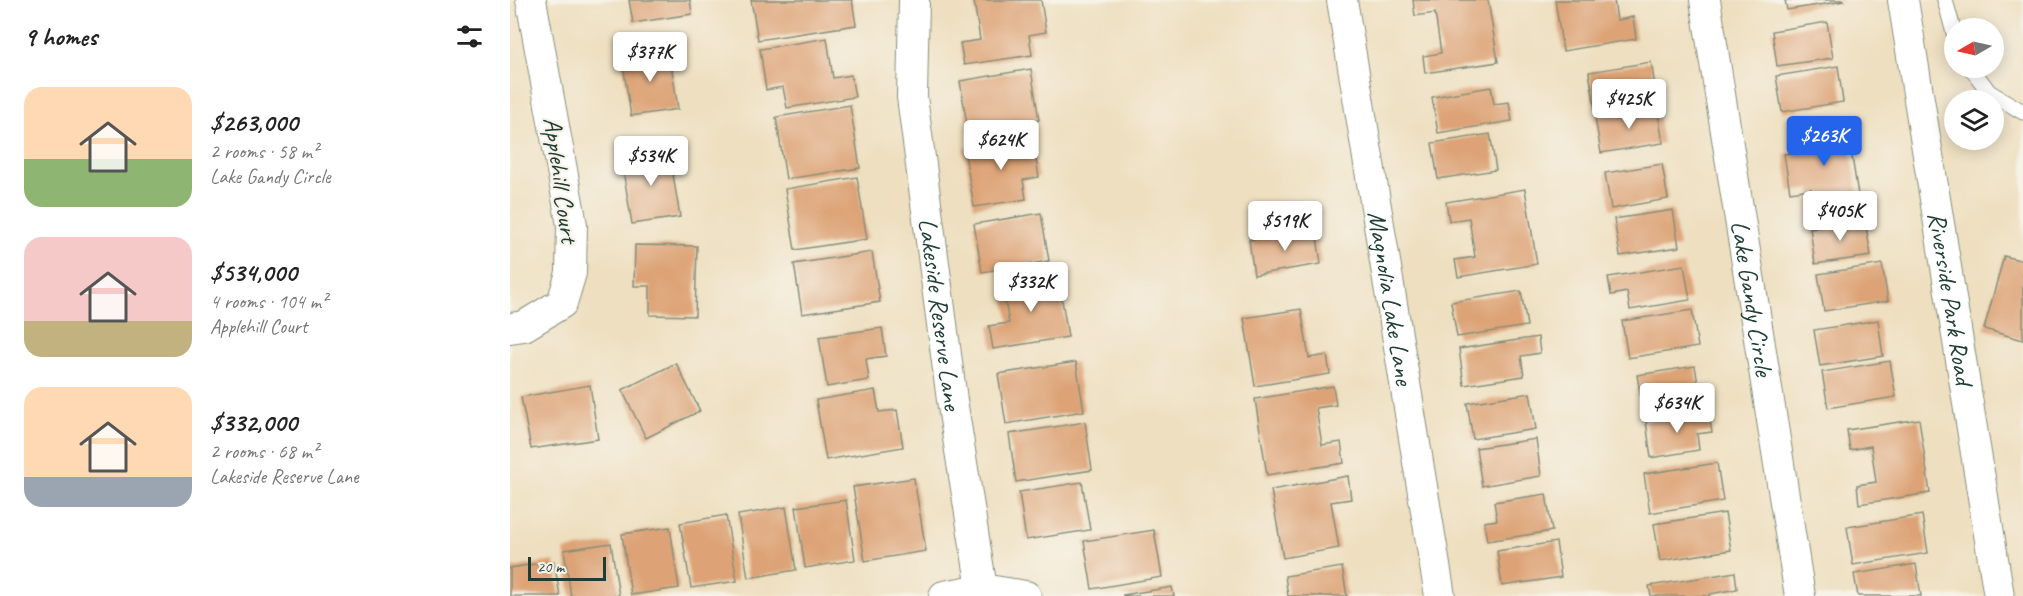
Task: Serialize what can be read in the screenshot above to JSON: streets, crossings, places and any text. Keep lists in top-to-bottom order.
{
  "streets": {
    "street": [
      "Applehill Court",
      "Magnolia Lake Lane",
      "Lake Gandy Circle",
      "Riverside Park Road",
      "Lakeside Reserve Lane"
    ]
  },
  "scale_bar": "20 m",
  "north": "left",
  "page": {
    "heading": "9 homes",
    "price": [
      "$377K",
      "$425K",
      "$263K",
      "$624K",
      "$534K",
      "$405K",
      "$519K",
      "$332K",
      "$634K"
    ],
    "list": [
      {
        "name": "$263,000",
        "note": "2 rooms · 58 m² · Lake Gandy Circle"
      },
      {
        "name": "$534,000",
        "note": "4 rooms · 104 m² · Applehill Court"
      },
      {
        "name": "$332,000",
        "note": "2 rooms · 68 m² · Lakeside Reserve Lane"
      }
    ],
    "scale": "20 m"
  }
}
